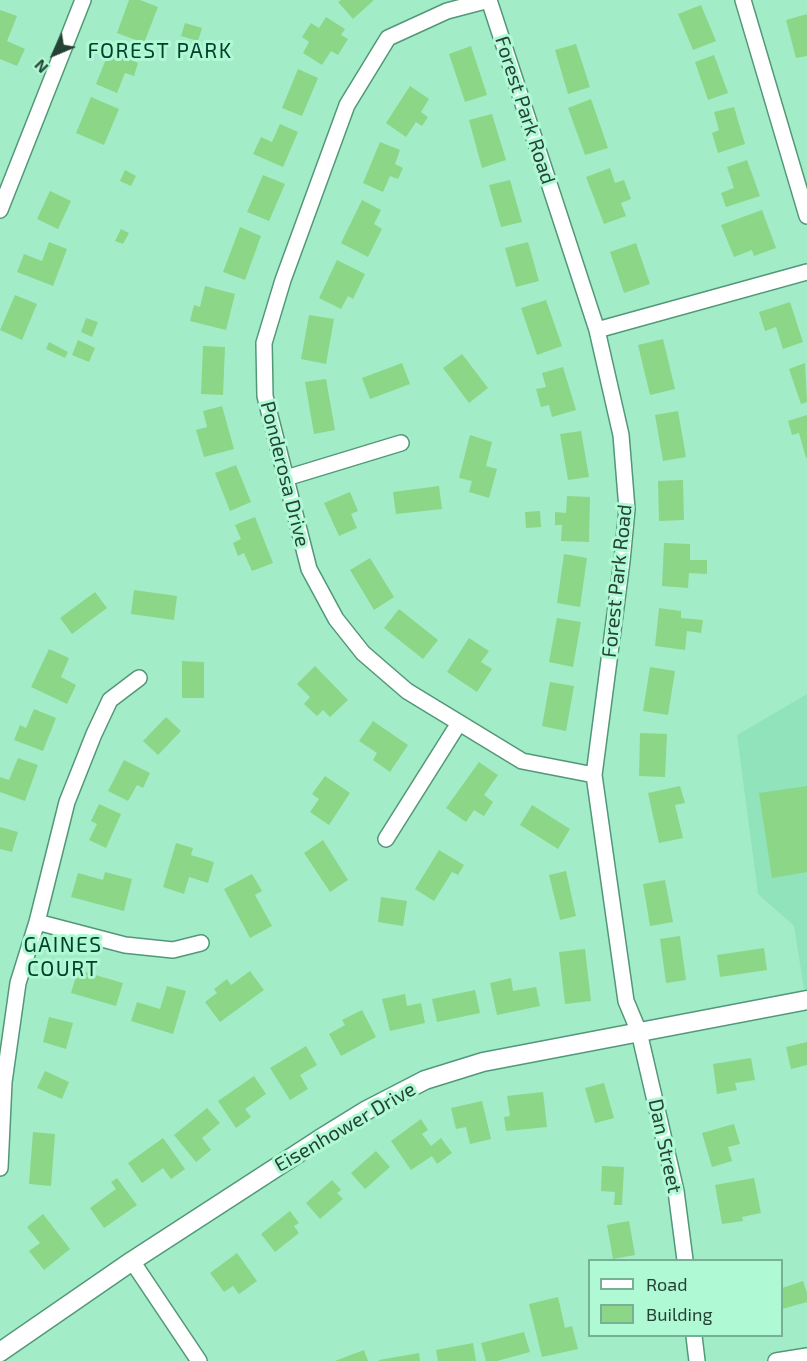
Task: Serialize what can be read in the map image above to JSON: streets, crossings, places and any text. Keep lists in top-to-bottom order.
{
  "streets": {
    "street": [
      "Forest Park Road",
      "Ponderosa Drive",
      "Eisenhower Drive",
      "Dan Street"
    ]
  },
  "crossings": [
    ["Forest Park Road", "Ponderosa Drive"],
    ["Forest Park Road", "Eisenhower Drive"],
    ["Forest Park Road", "Dan Street"],
    ["Eisenhower Drive", "Dan Street"]
  ],
  "districts": ["FOREST PARK", "GAINES COURT"],
  "legend": ["Road", "Building"],
  "north": "bottom left"
}
